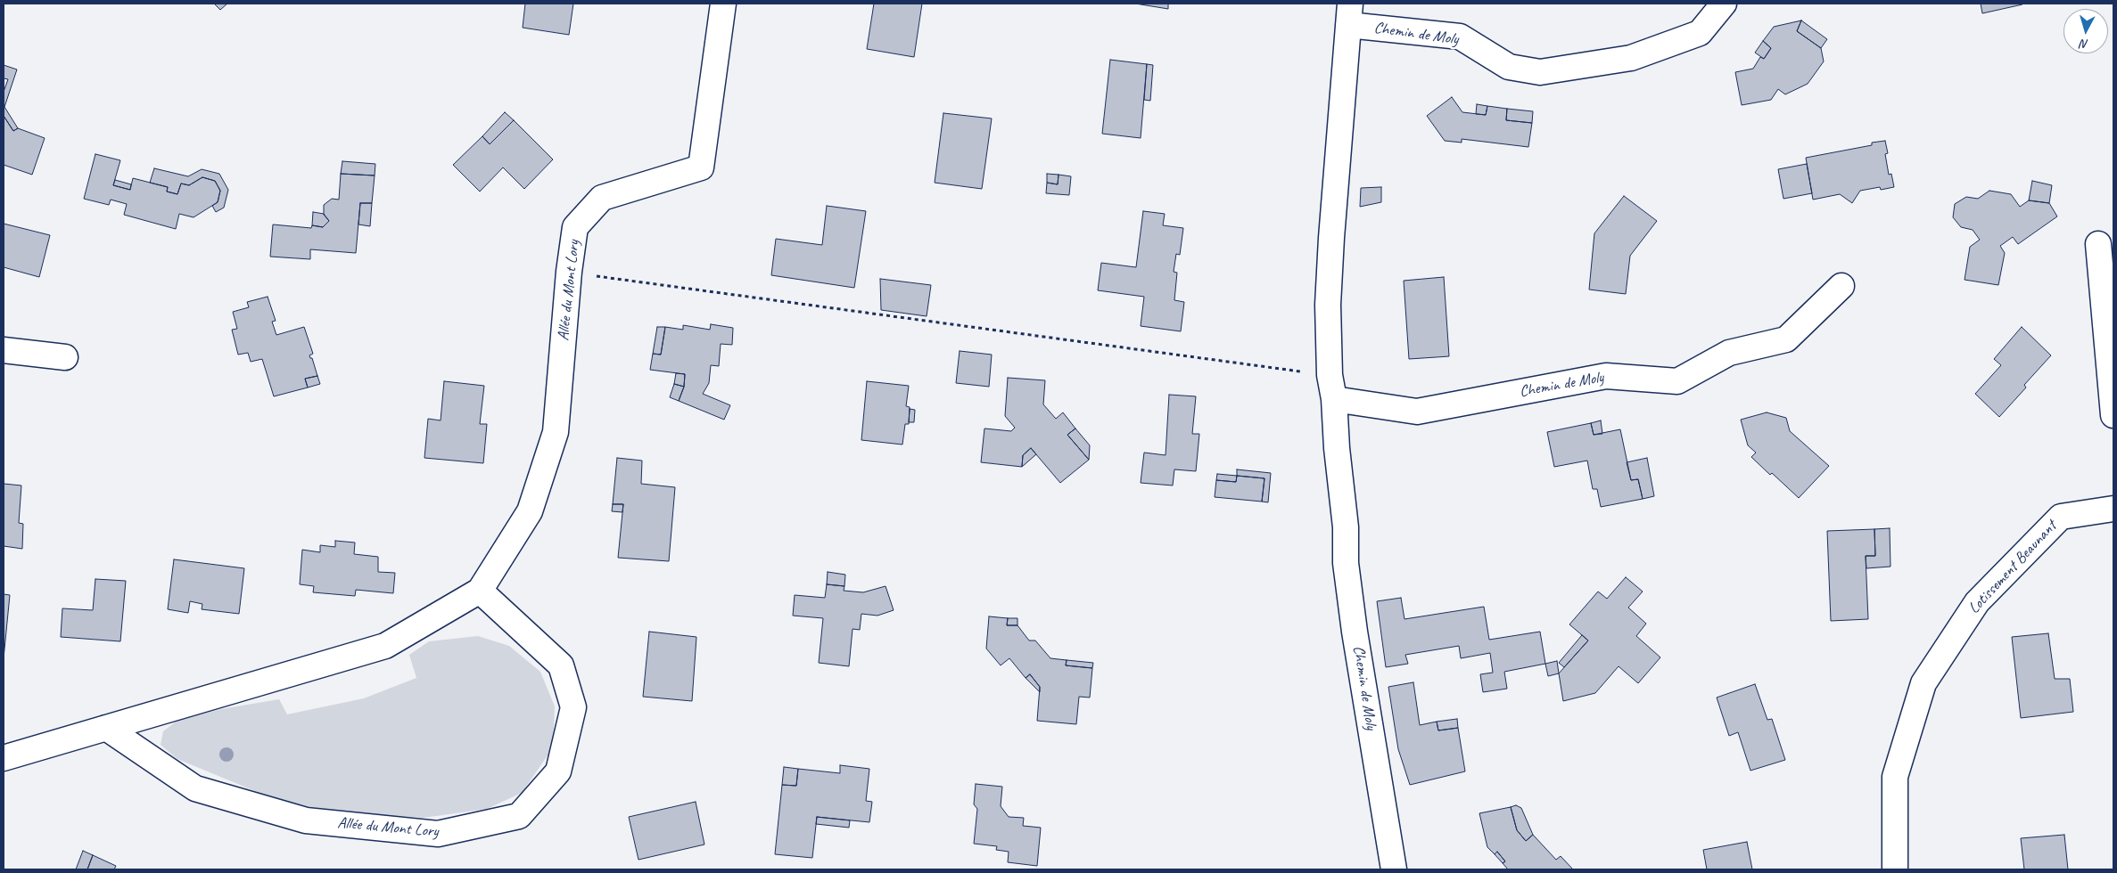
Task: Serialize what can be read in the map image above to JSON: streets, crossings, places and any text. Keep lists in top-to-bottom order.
{
  "streets": {
    "street": ["Chemin de Moly", "Allée du Mont Lory", "Lotissement Beaunant"]
  },
  "north": "bottom"
}
